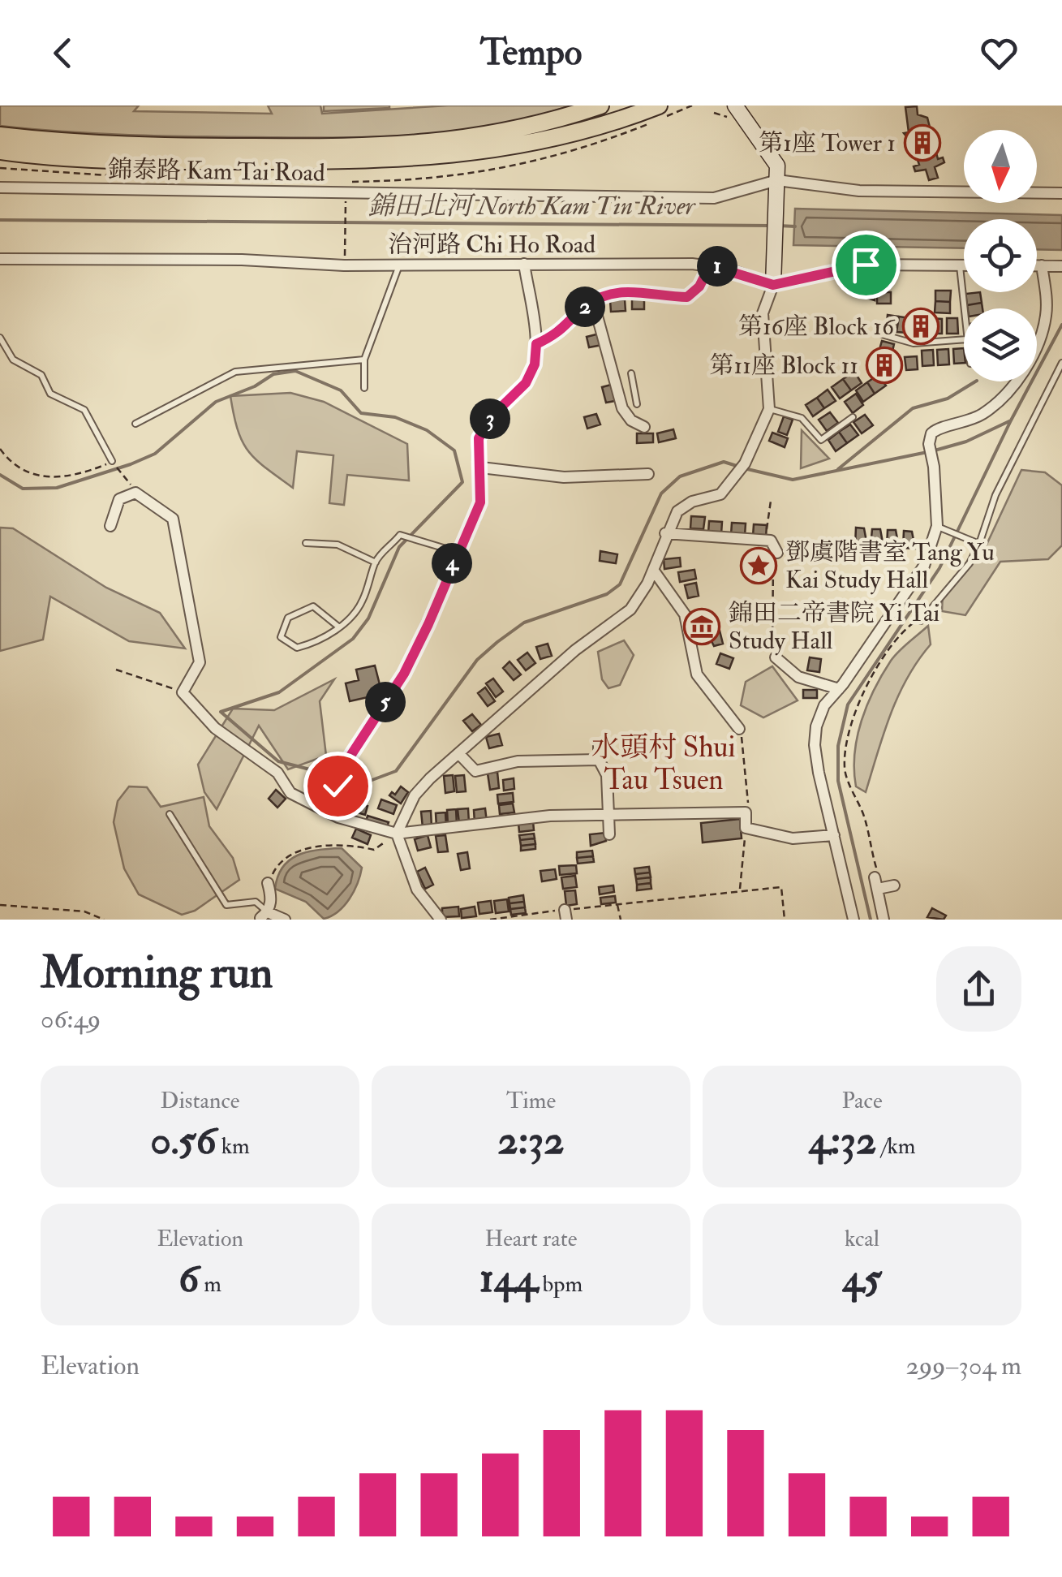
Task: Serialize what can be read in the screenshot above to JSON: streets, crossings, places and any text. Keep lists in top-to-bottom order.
{
  "streets": {
    "street": ["錦泰路 Kam Tai Road", "治河路 Chi Ho Road"]
  },
  "districts": ["水頭村 Shui Tau Tsuen"],
  "water": ["錦田北河 North Kam Tin River"],
  "places": {
    "building": ["第1座 Tower 1", "第16座 Block 16", "第11座 Block 11"],
    "place": ["鄧虞階書室 Tang Yu Kai Study Hall"],
    "museum": ["錦田二帝書院 Yi Tai Study Hall"]
  },
  "north": "bottom",
  "page": {
    "header": "Tempo",
    "pins": [
      "1",
      "2",
      "3",
      "4",
      "5"
    ],
    "heading": ["Morning run", "06:49"],
    "stats": [
      ["Distance", "0.56 km"],
      ["Time", "2:32"],
      ["Pace", "4:32 /km"],
      ["Elevation", "6 m"],
      ["Heart rate", "144 bpm"],
      ["kcal", "45"]
    ],
    "chart": ["Elevation", "299–304 m"]
  }
}
